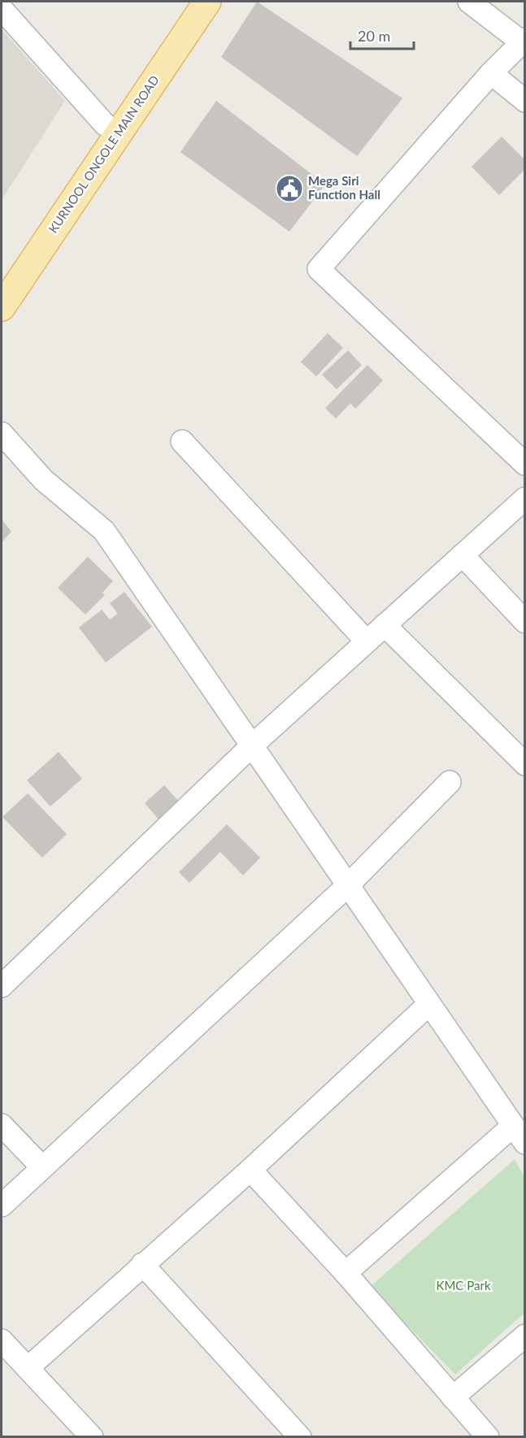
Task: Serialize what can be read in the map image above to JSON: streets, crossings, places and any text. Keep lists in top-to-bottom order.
{
  "streets": {
    "main road": ["KURNOOL ONGOLE MAIN ROAD"]
  },
  "parks": ["KMC Park"],
  "places": {
    "public building": ["Mega Siri Function Hall"]
  },
  "scale_bar": "20 m"
}
